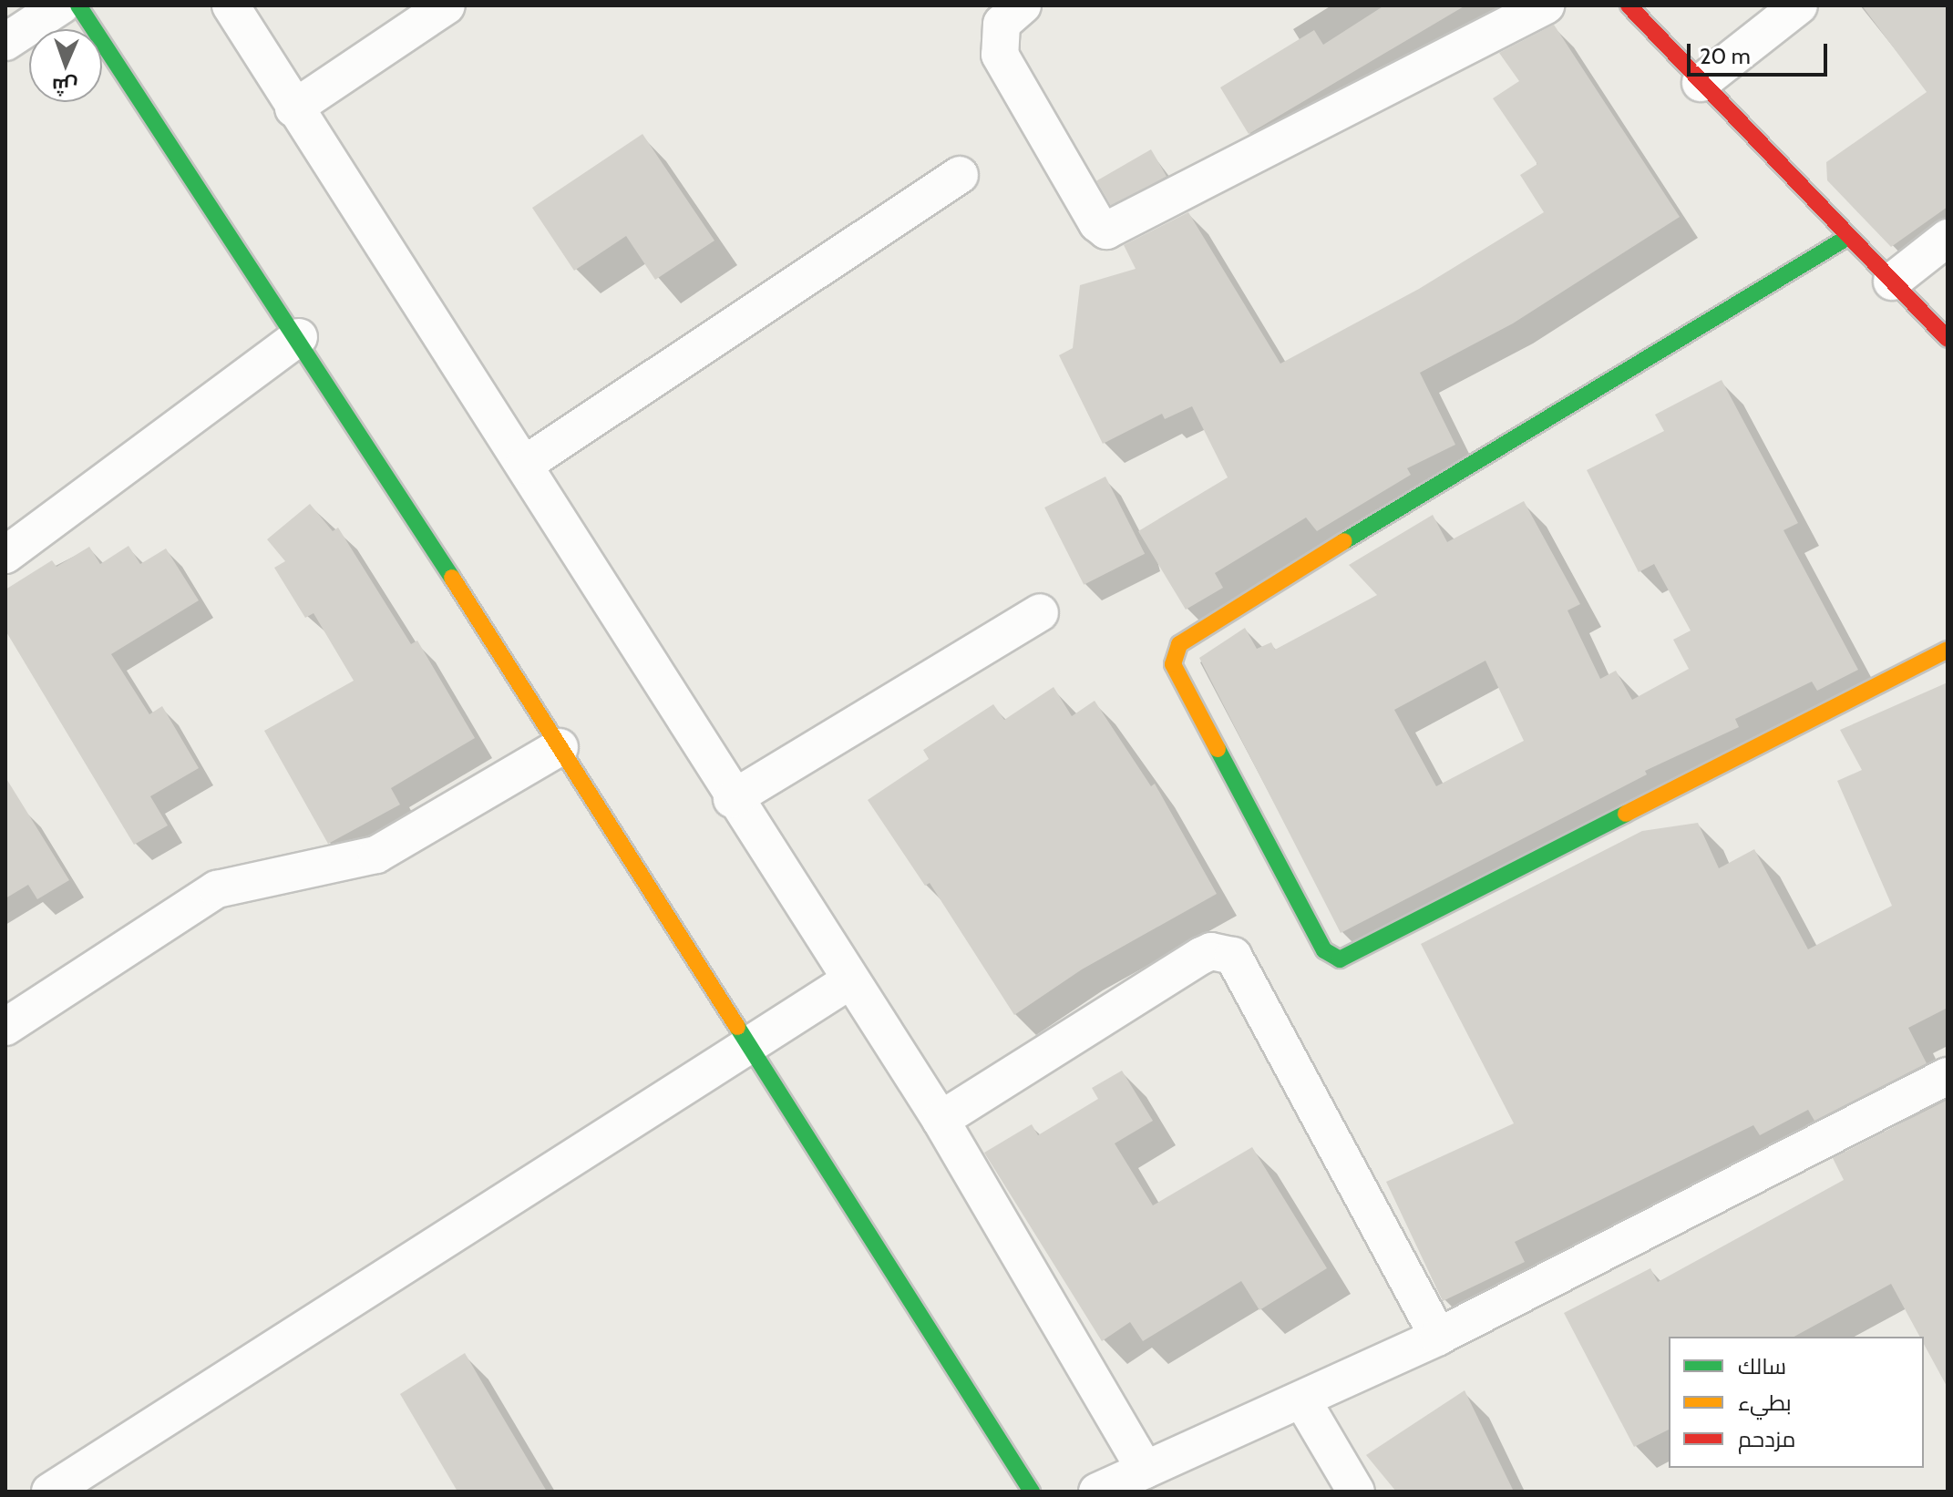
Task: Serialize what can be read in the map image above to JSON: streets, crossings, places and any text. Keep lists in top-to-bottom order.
{
  "legend": ["سالك", "بطيء", "مزدحم"],
  "scale_bar": "20 m",
  "north": "bottom"
}
